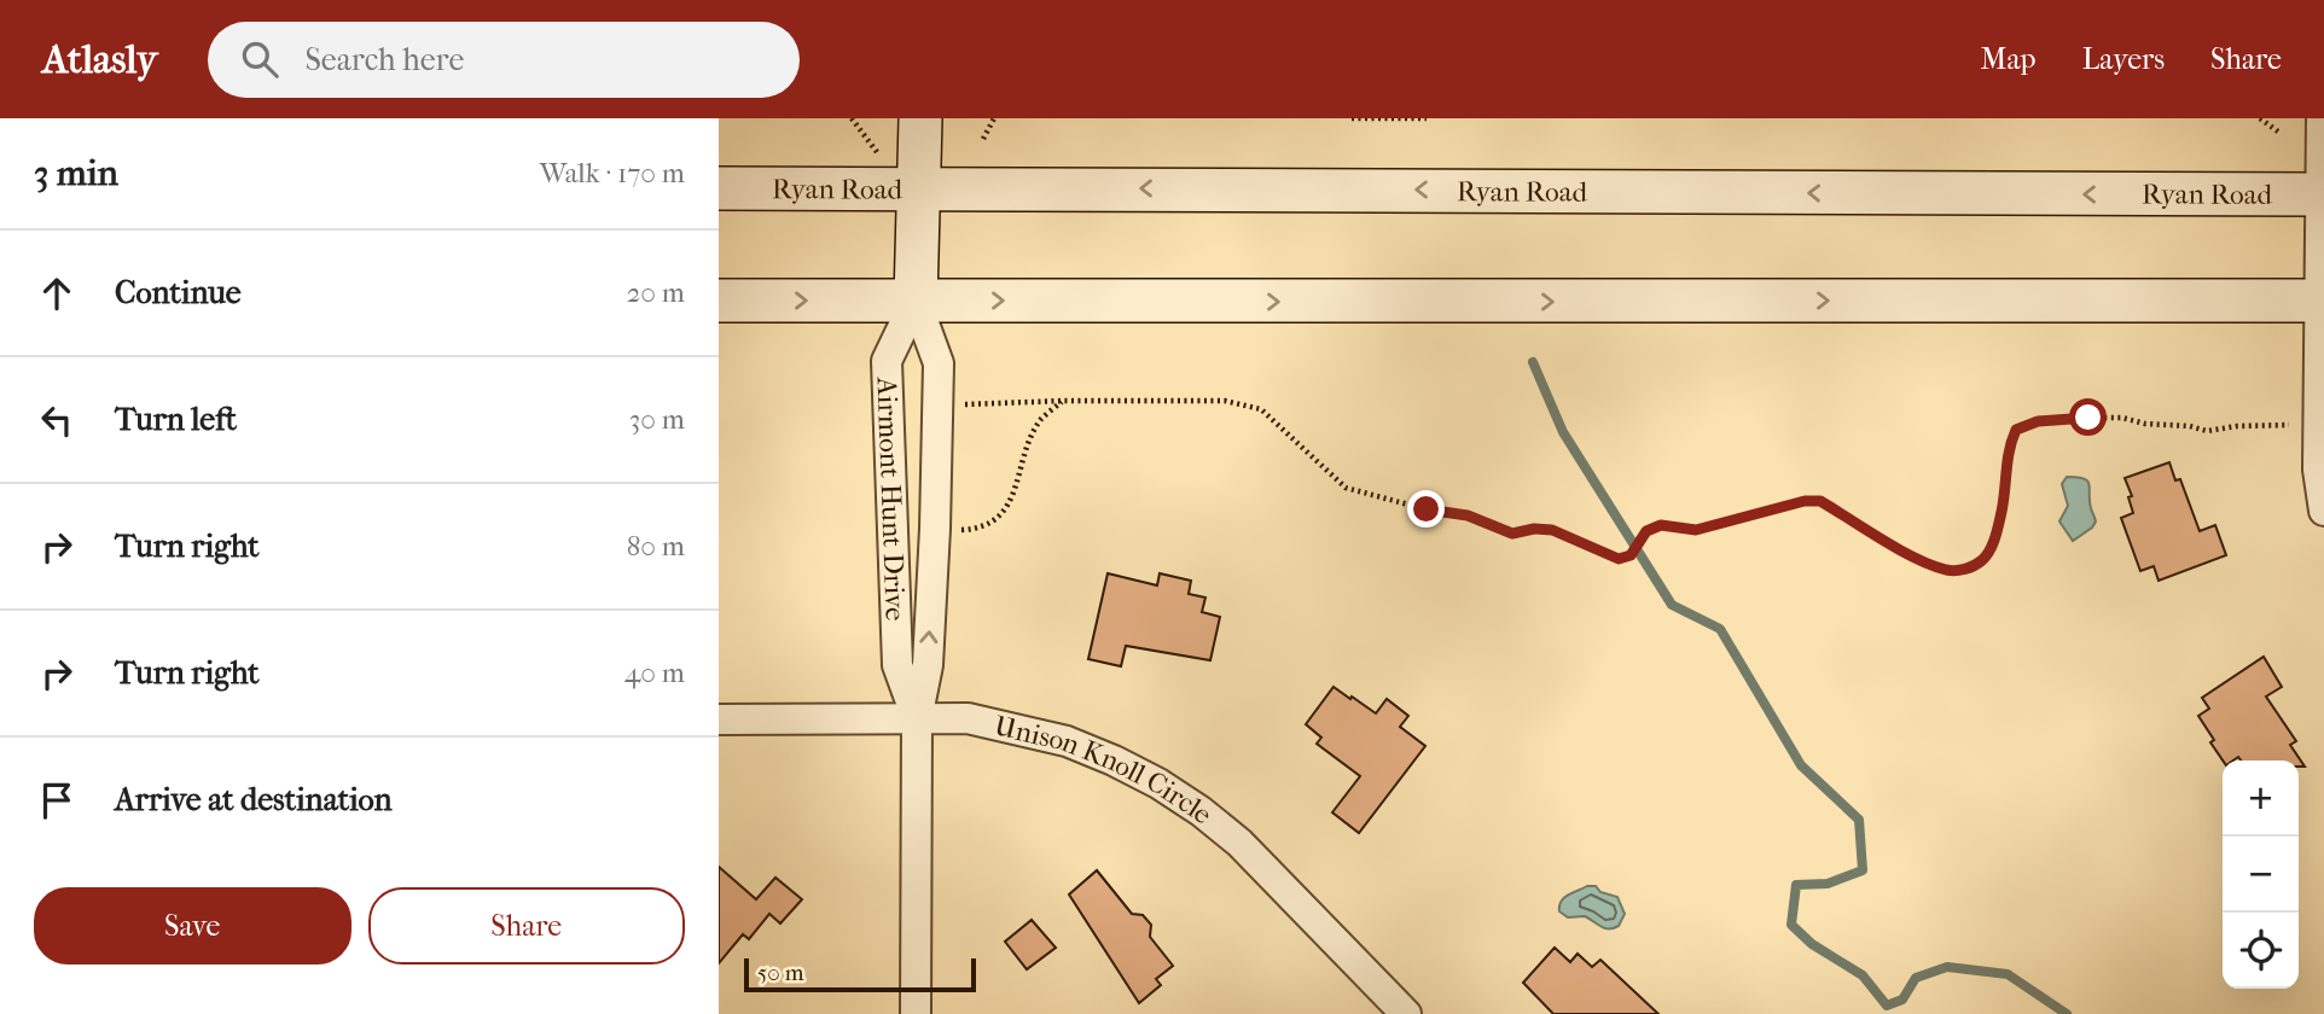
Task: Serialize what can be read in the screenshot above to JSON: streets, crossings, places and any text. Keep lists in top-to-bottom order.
{
  "streets": {
    "main road": ["Ryan Road"],
    "street": ["Airmont Hunt Drive", "Unison Knoll Circle"]
  },
  "crossings": [
    ["Airmont Hunt Drive", "Unison Knoll Circle"]
  ],
  "scale_bar": "50 m",
  "page": {
    "header": "Atlasly",
    "search": "Search here",
    "nav": ["Map", "Layers", "Share"],
    "heading": ["3 min", "Walk · 170 m"],
    "list": [
      ["Continue", "20 m"],
      ["Turn left", "30 m"],
      ["Turn right", "80 m"],
      ["Turn right", "40 m"],
      "Arrive at destination"
    ],
    "map_buttons": ["+", "−"],
    "buttons": ["Save", "Share"],
    "scale": "50 m"
  }
}
